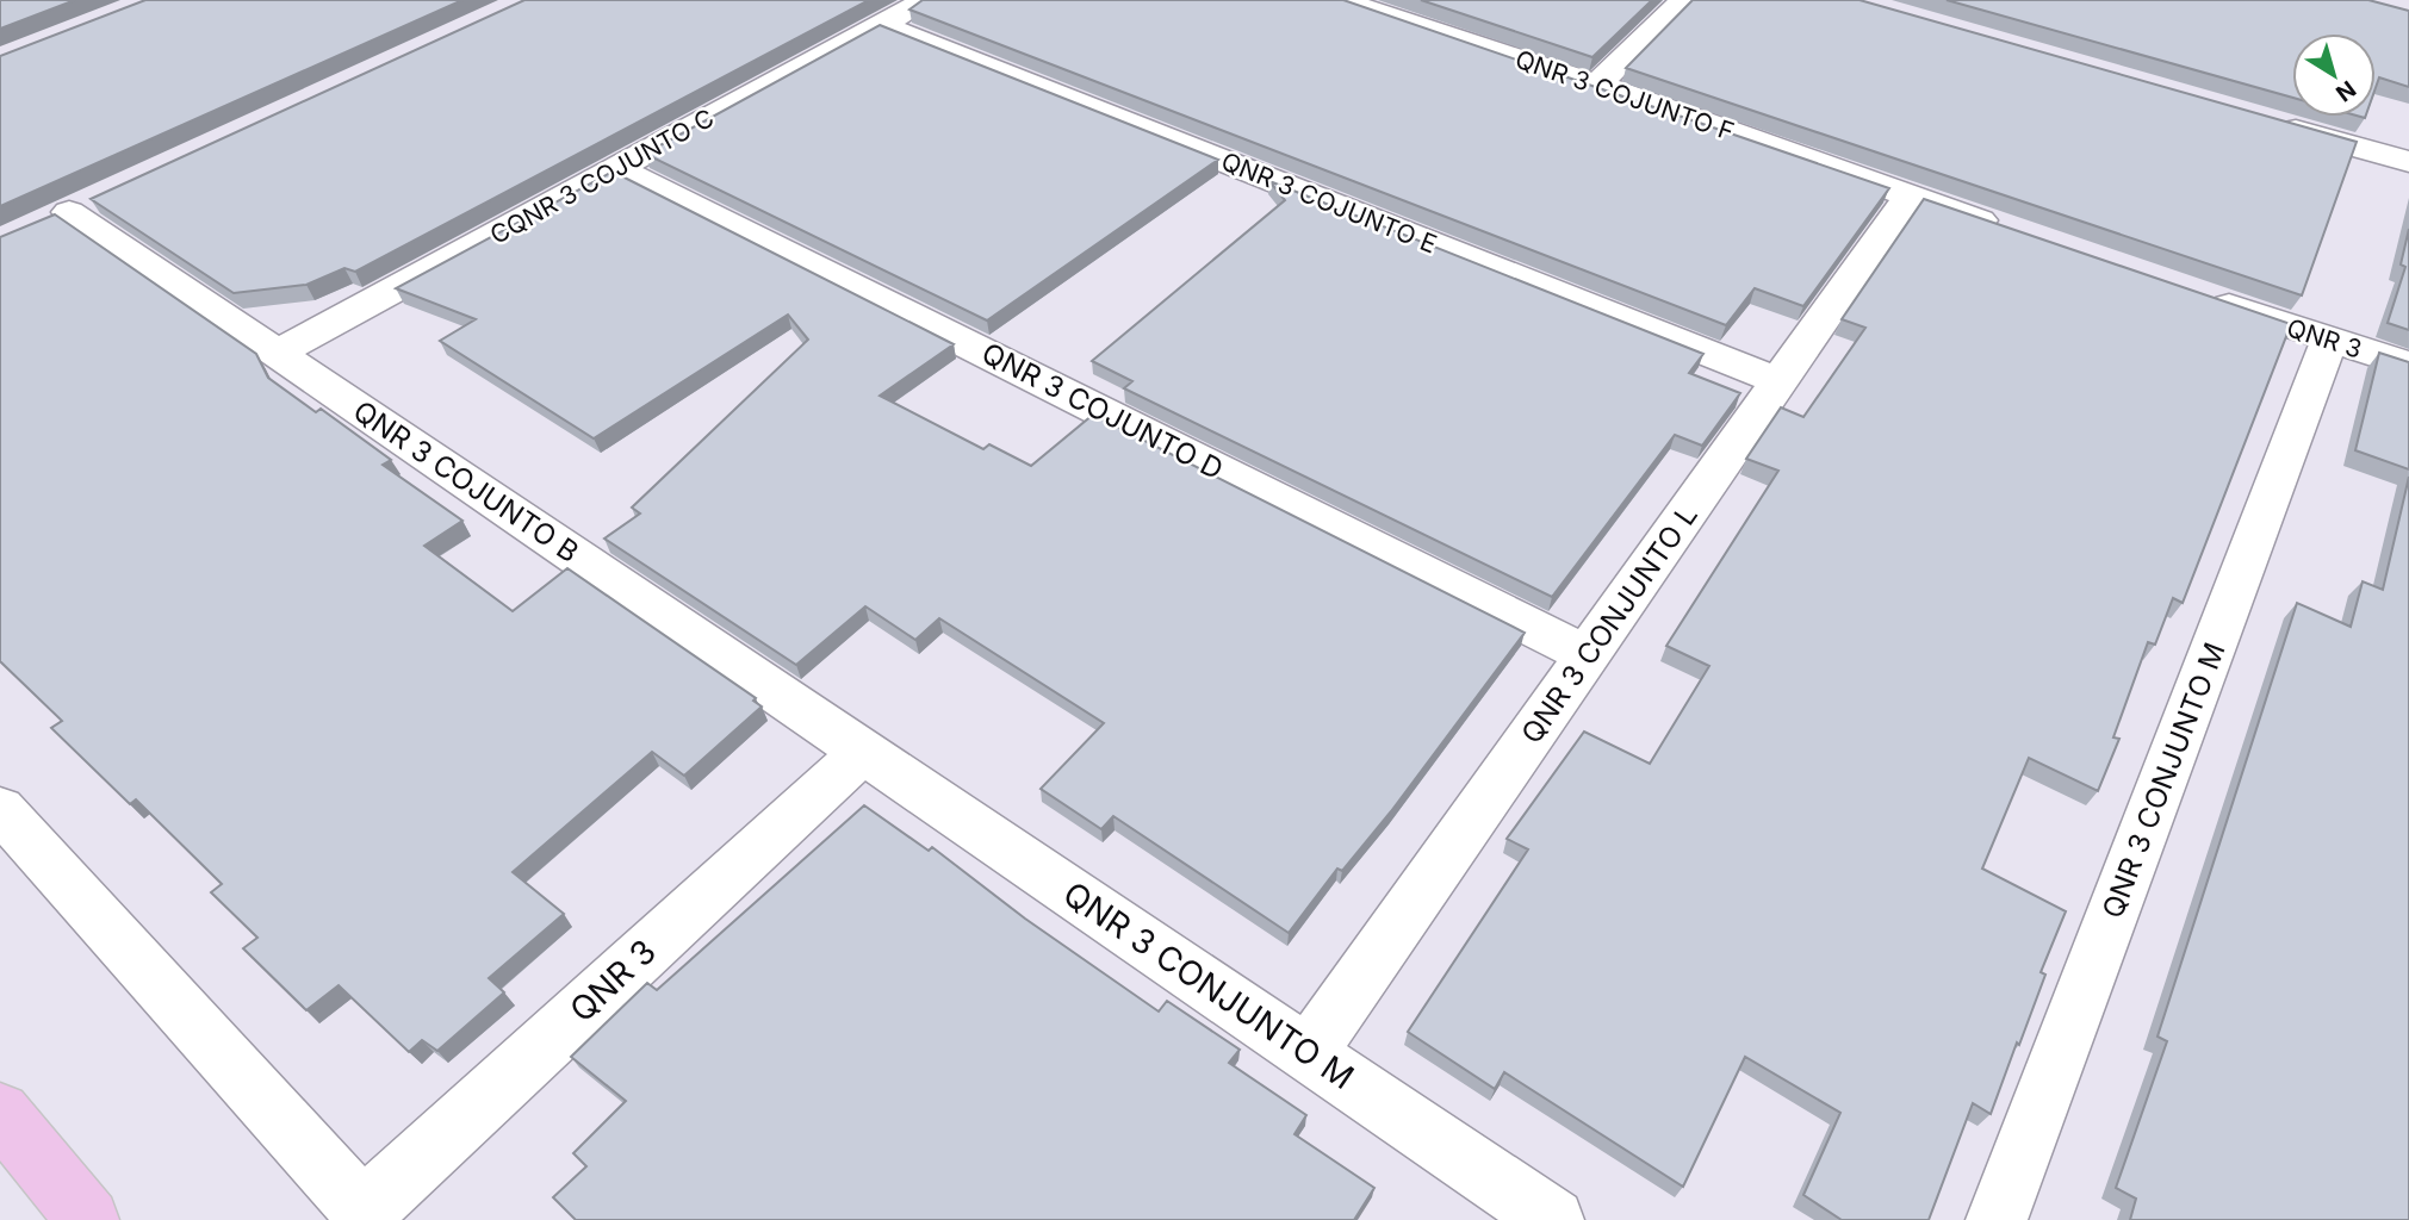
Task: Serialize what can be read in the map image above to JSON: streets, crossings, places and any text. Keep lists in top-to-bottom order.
{
  "streets": {
    "street": [
      "QNR 3 COJUNTO F",
      "CQNR 3 COJUNTO C",
      "QNR 3 COJUNTO E",
      "QNR 3",
      "QNR 3 COJUNTO D",
      "QNR 3 COJUNTO B",
      "QNR 3 CONJUNTO L",
      "QNR 3 CONJUNTO M"
    ]
  },
  "crossings": [
    ["QNR 3 COJUNTO F", "QNR 3 CONJUNTO L"],
    ["CQNR 3 COJUNTO C", "QNR 3 COJUNTO E"],
    ["CQNR 3 COJUNTO C", "QNR 3 COJUNTO D"],
    ["CQNR 3 COJUNTO C", "QNR 3 COJUNTO B"],
    ["QNR 3 COJUNTO E", "QNR 3 CONJUNTO L"],
    ["QNR 3", "QNR 3 COJUNTO B"],
    ["QNR 3", "QNR 3 CONJUNTO M"],
    ["QNR 3 COJUNTO D", "QNR 3 CONJUNTO L"],
    ["QNR 3 COJUNTO B", "QNR 3 CONJUNTO M"],
    ["QNR 3 CONJUNTO L", "QNR 3 CONJUNTO M"]
  ],
  "north": "bottom right"
}
